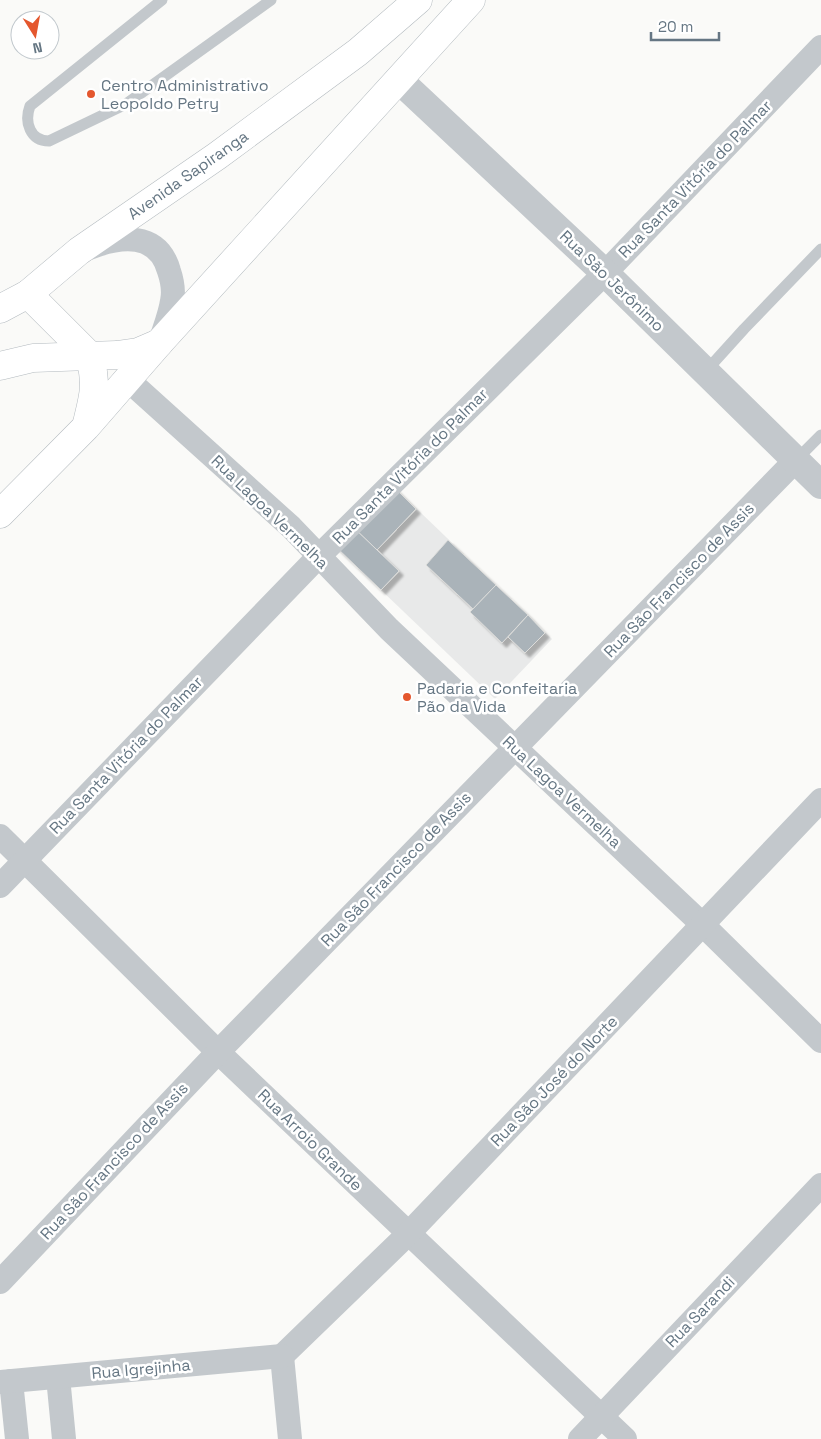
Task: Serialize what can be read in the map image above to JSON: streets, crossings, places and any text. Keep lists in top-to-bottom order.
{
  "streets": {
    "main road": ["Avenida Sapiranga"],
    "street": [
      "Rua Santa Vitória do Palmar",
      "Rua São Jerônimo",
      "Rua Lagoa Vermelha",
      "Rua São Francisco de Assis",
      "Rua São José do Norte",
      "Rua Arroio Grande",
      "Rua Sarandi",
      "Rua Igrejinha"
    ]
  },
  "crossings": [
    ["Rua Santa Vitória do Palmar", "Rua São Jerônimo"],
    ["Rua Santa Vitória do Palmar", "Rua Lagoa Vermelha"],
    ["Rua Santa Vitória do Palmar", "Rua Arroio Grande"],
    ["Rua São Jerônimo", "Rua São Francisco de Assis"],
    ["Rua Lagoa Vermelha", "Rua São Francisco de Assis"],
    ["Rua Lagoa Vermelha", "Rua São José do Norte"],
    ["Rua São Francisco de Assis", "Rua Arroio Grande"],
    ["Rua São José do Norte", "Rua Arroio Grande"],
    ["Rua São José do Norte", "Rua Igrejinha"],
    ["Rua Arroio Grande", "Rua Sarandi"]
  ],
  "places": ["Centro Administrativo Leopoldo Petry", "Padaria e Confeitaria Pão da Vida"],
  "scale_bar": "20 m",
  "north": "bottom"
}
